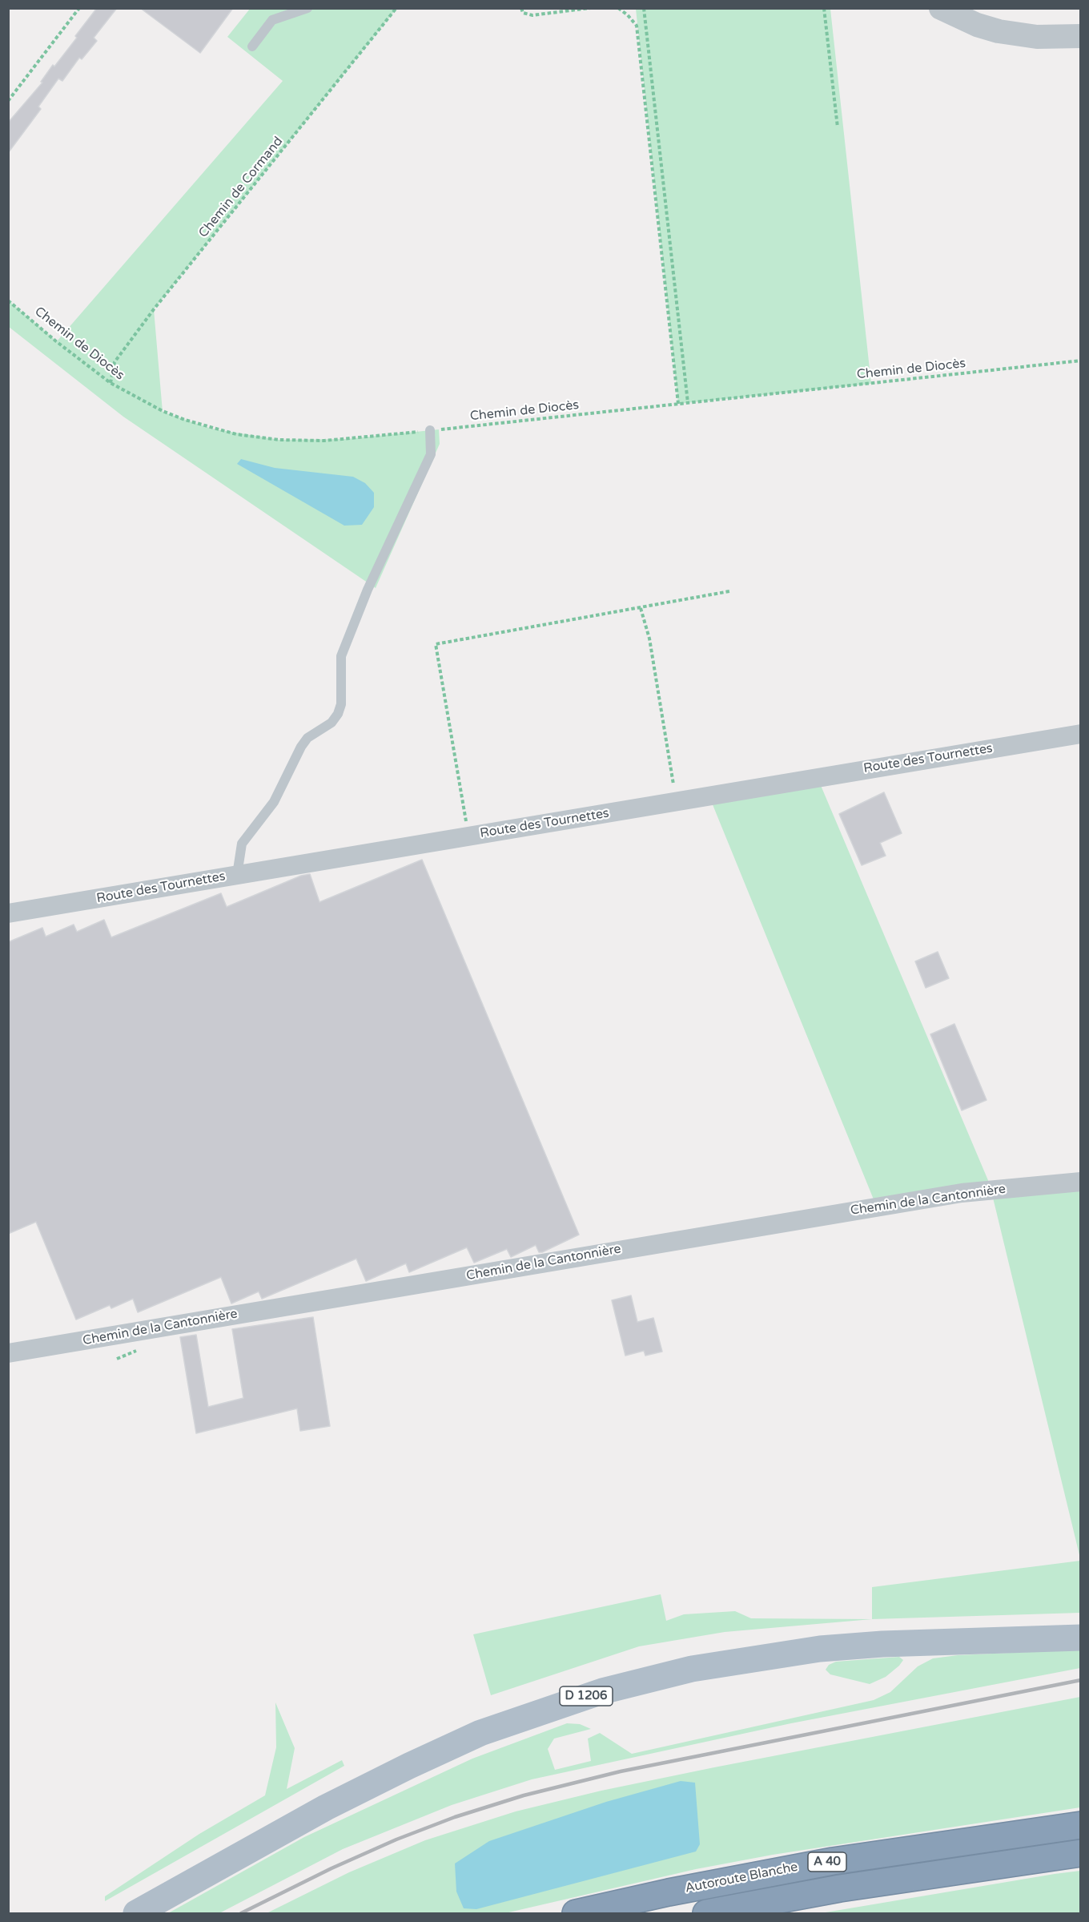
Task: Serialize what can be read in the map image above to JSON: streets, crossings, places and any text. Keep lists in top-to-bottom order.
{
  "streets": {
    "highway": ["A 40", "Autoroute Blanche"],
    "main road": ["D 1206"],
    "street": ["Route des Tournettes", "Chemin de la Cantonnière"],
    "path": ["Chemin de Cormand", "Chemin de Diocès"]
  },
  "crossings": [
    ["Chemin de Cormand", "Chemin de Diocès"]
  ]
}
